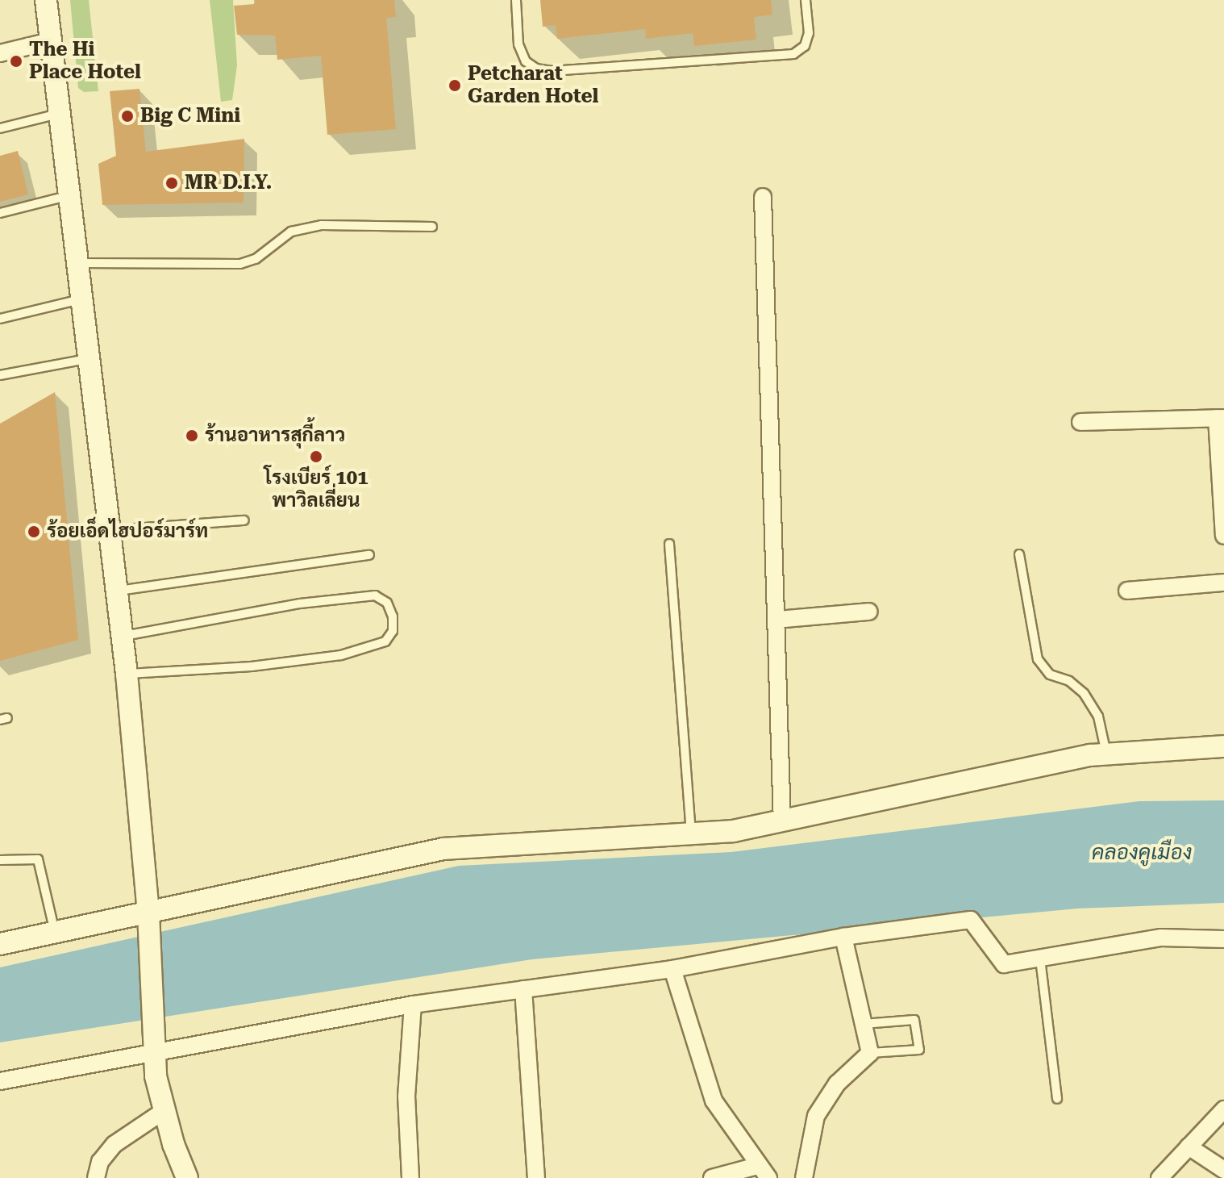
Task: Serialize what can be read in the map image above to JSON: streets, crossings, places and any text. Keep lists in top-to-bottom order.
{
  "water": ["คลองคูเมือง"],
  "places": [
    "The Hi Place Hotel",
    "Petcharat Garden Hotel",
    "Big C Mini",
    "MR D.I.Y.",
    "ร้านอาหารสุกี้ลาว",
    "โรงเบียร์ 101 พาวิลเลี่ยน",
    "ร้อยเอ็ดไฮปอร์มาร์ท"
  ]
}
